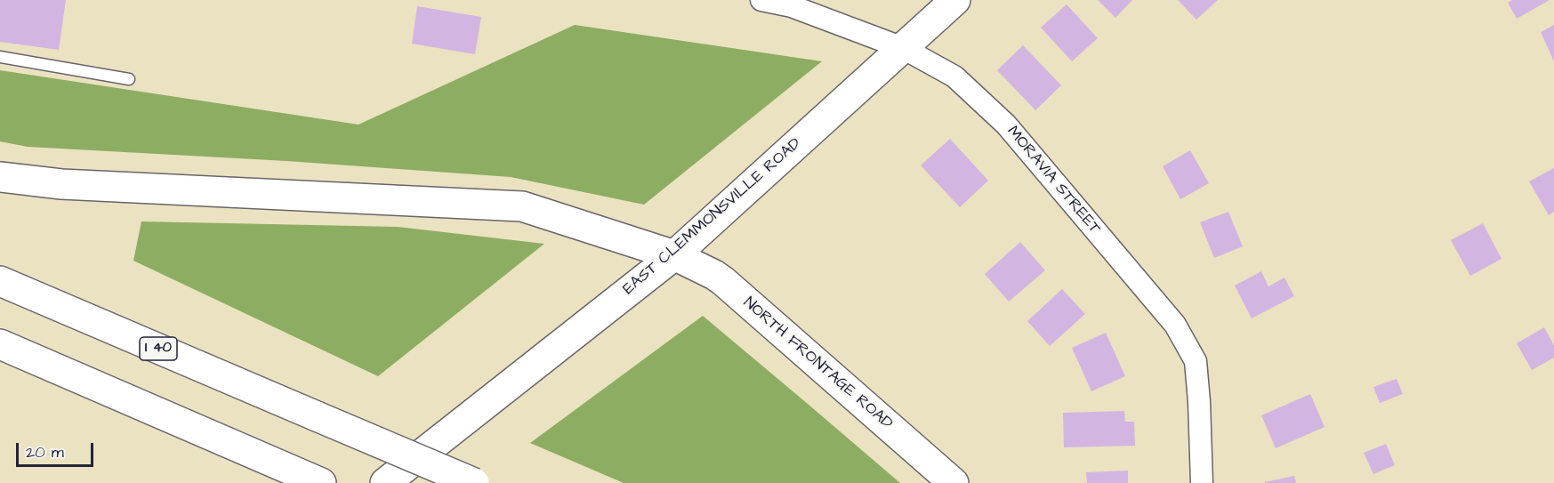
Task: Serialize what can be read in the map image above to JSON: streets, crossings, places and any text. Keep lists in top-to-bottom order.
{
  "streets": {
    "main road": ["EAST CLEMMONSVILLE ROAD", "I 40", "NORTH FRONTAGE ROAD"],
    "street": ["MORAVIA STREET"]
  },
  "crossings": [
    ["MORAVIA STREET", "EAST CLEMMONSVILLE ROAD"],
    ["EAST CLEMMONSVILLE ROAD", "NORTH FRONTAGE ROAD"]
  ],
  "scale_bar": "20 m"
}
